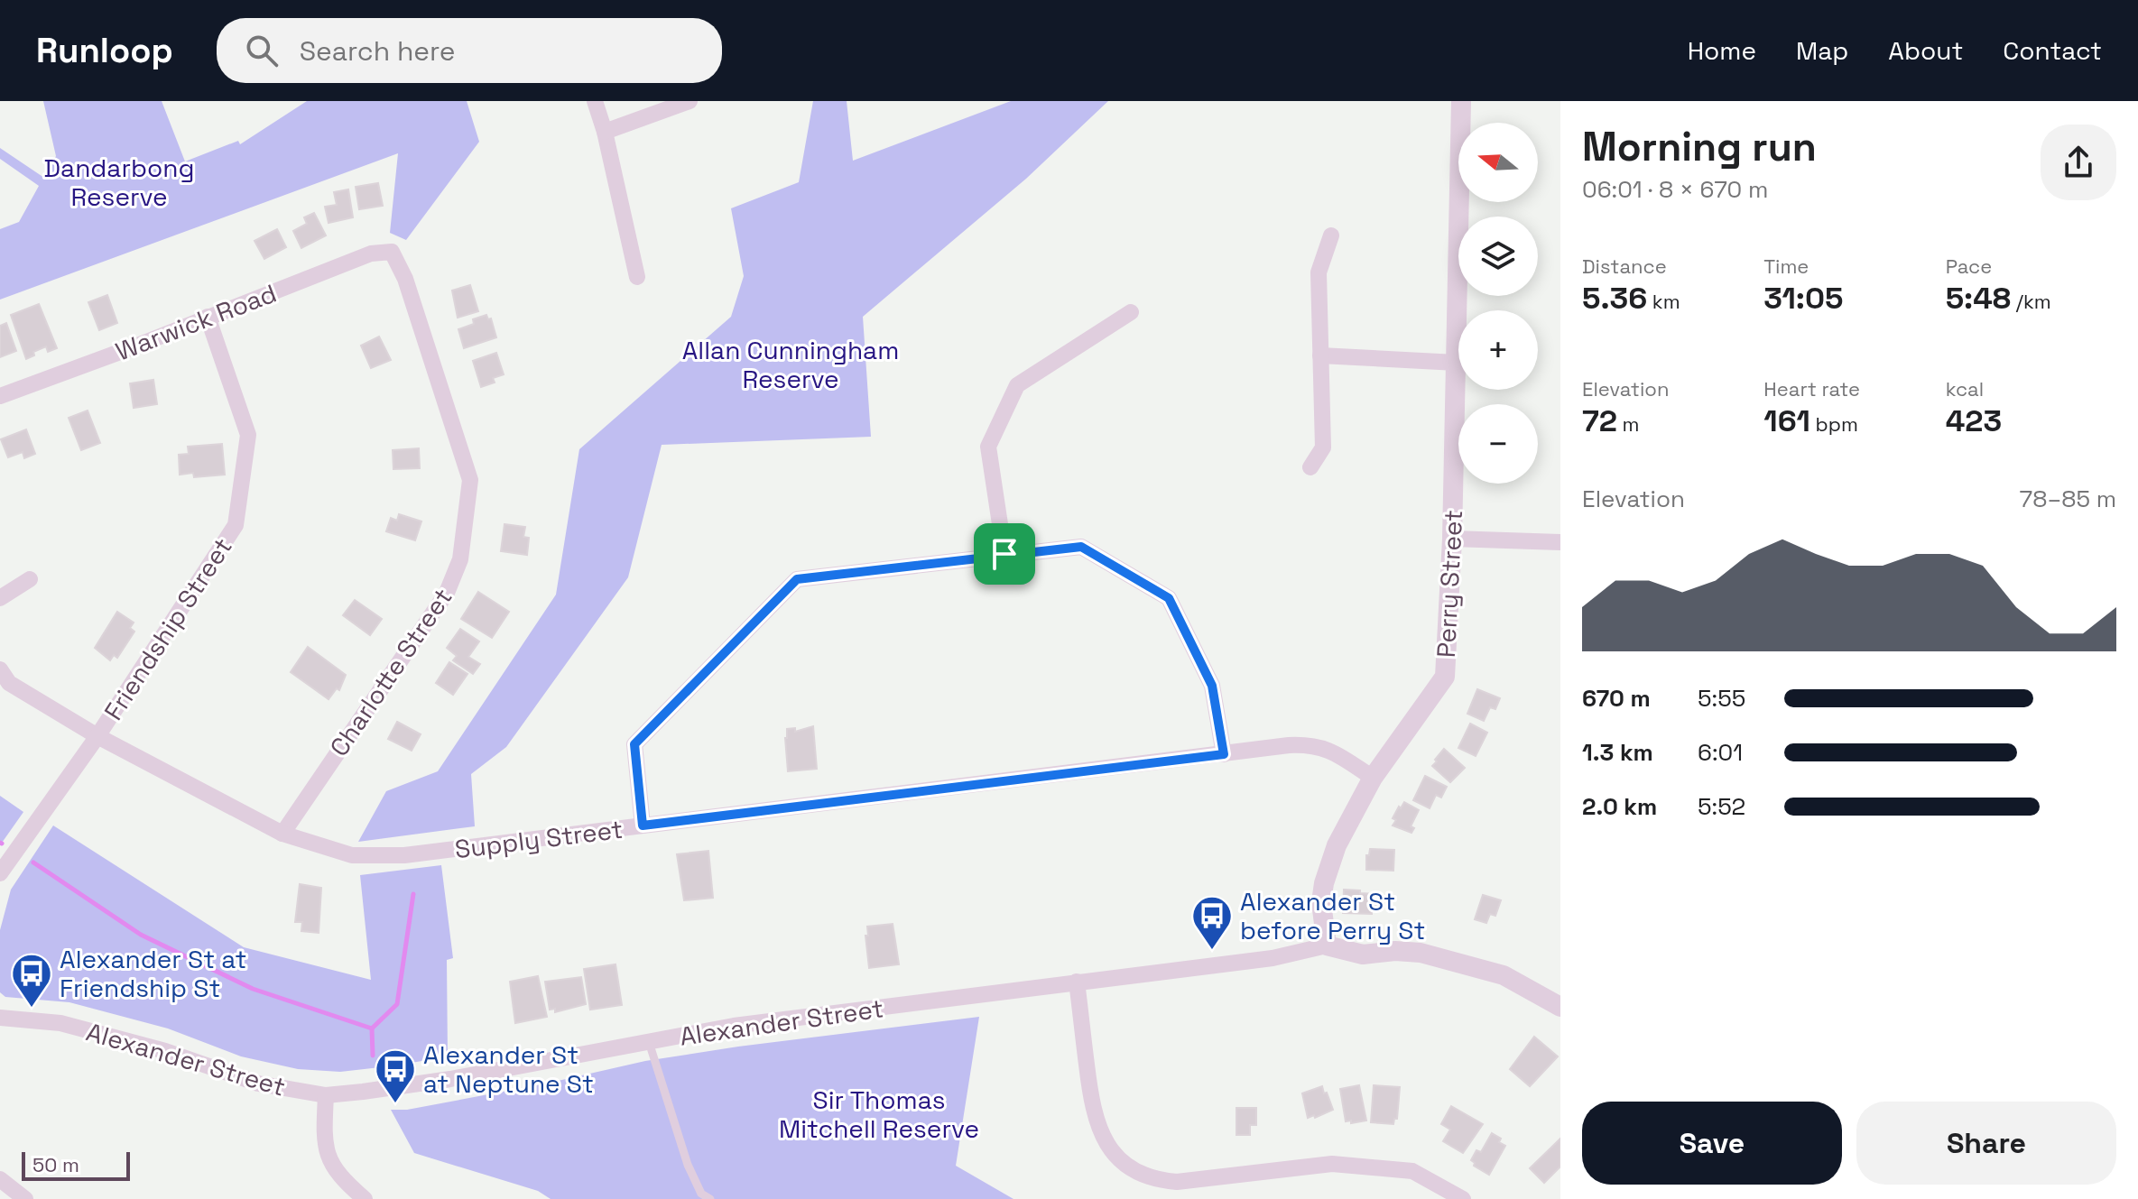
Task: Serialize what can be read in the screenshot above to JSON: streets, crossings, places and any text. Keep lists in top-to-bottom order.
{
  "streets": {
    "street": [
      "Warwick Road",
      "Perry Street",
      "Friendship Street",
      "Charlotte Street",
      "Supply Street",
      "Alexander Street"
    ]
  },
  "crossings": [
    ["Warwick Road", "Friendship Street"],
    ["Warwick Road", "Charlotte Street"],
    ["Perry Street", "Supply Street"],
    ["Perry Street", "Alexander Street"],
    ["Friendship Street", "Supply Street"],
    ["Charlotte Street", "Supply Street"]
  ],
  "parks": ["Dandarbong Reserve", "Allan Cunningham Reserve", "Sir Thomas Mitchell Reserve"],
  "places": {
    "bus stop": ["Alexander St before Perry St", "Alexander St at Friendship St", "Alexander St at Neptune St"]
  },
  "scale_bar": "50 m",
  "north": "left",
  "page": {
    "header": "Runloop",
    "search": "Search here",
    "nav": [
      "Home",
      "Map",
      "About",
      "Contact"
    ],
    "heading": ["Morning run", "06:01 · 8 × 670 m"],
    "map_buttons": ["+", "−"],
    "stats": [
      ["Distance", "5.36 km"],
      ["Time", "31:05"],
      ["Pace", "5:48 /km"],
      ["Elevation", "72 m"],
      ["Heart rate", "161 bpm"],
      ["kcal", "423"]
    ],
    "chart": ["Elevation", "78–85 m"],
    "list": [
      {
        "name": "670 m",
        "note": "5:55"
      },
      {
        "name": "1.3 km",
        "note": "6:01"
      },
      {
        "name": "2.0 km",
        "note": "5:52"
      }
    ],
    "buttons": ["Save", "Share"],
    "scale": "50 m"
  }
}
